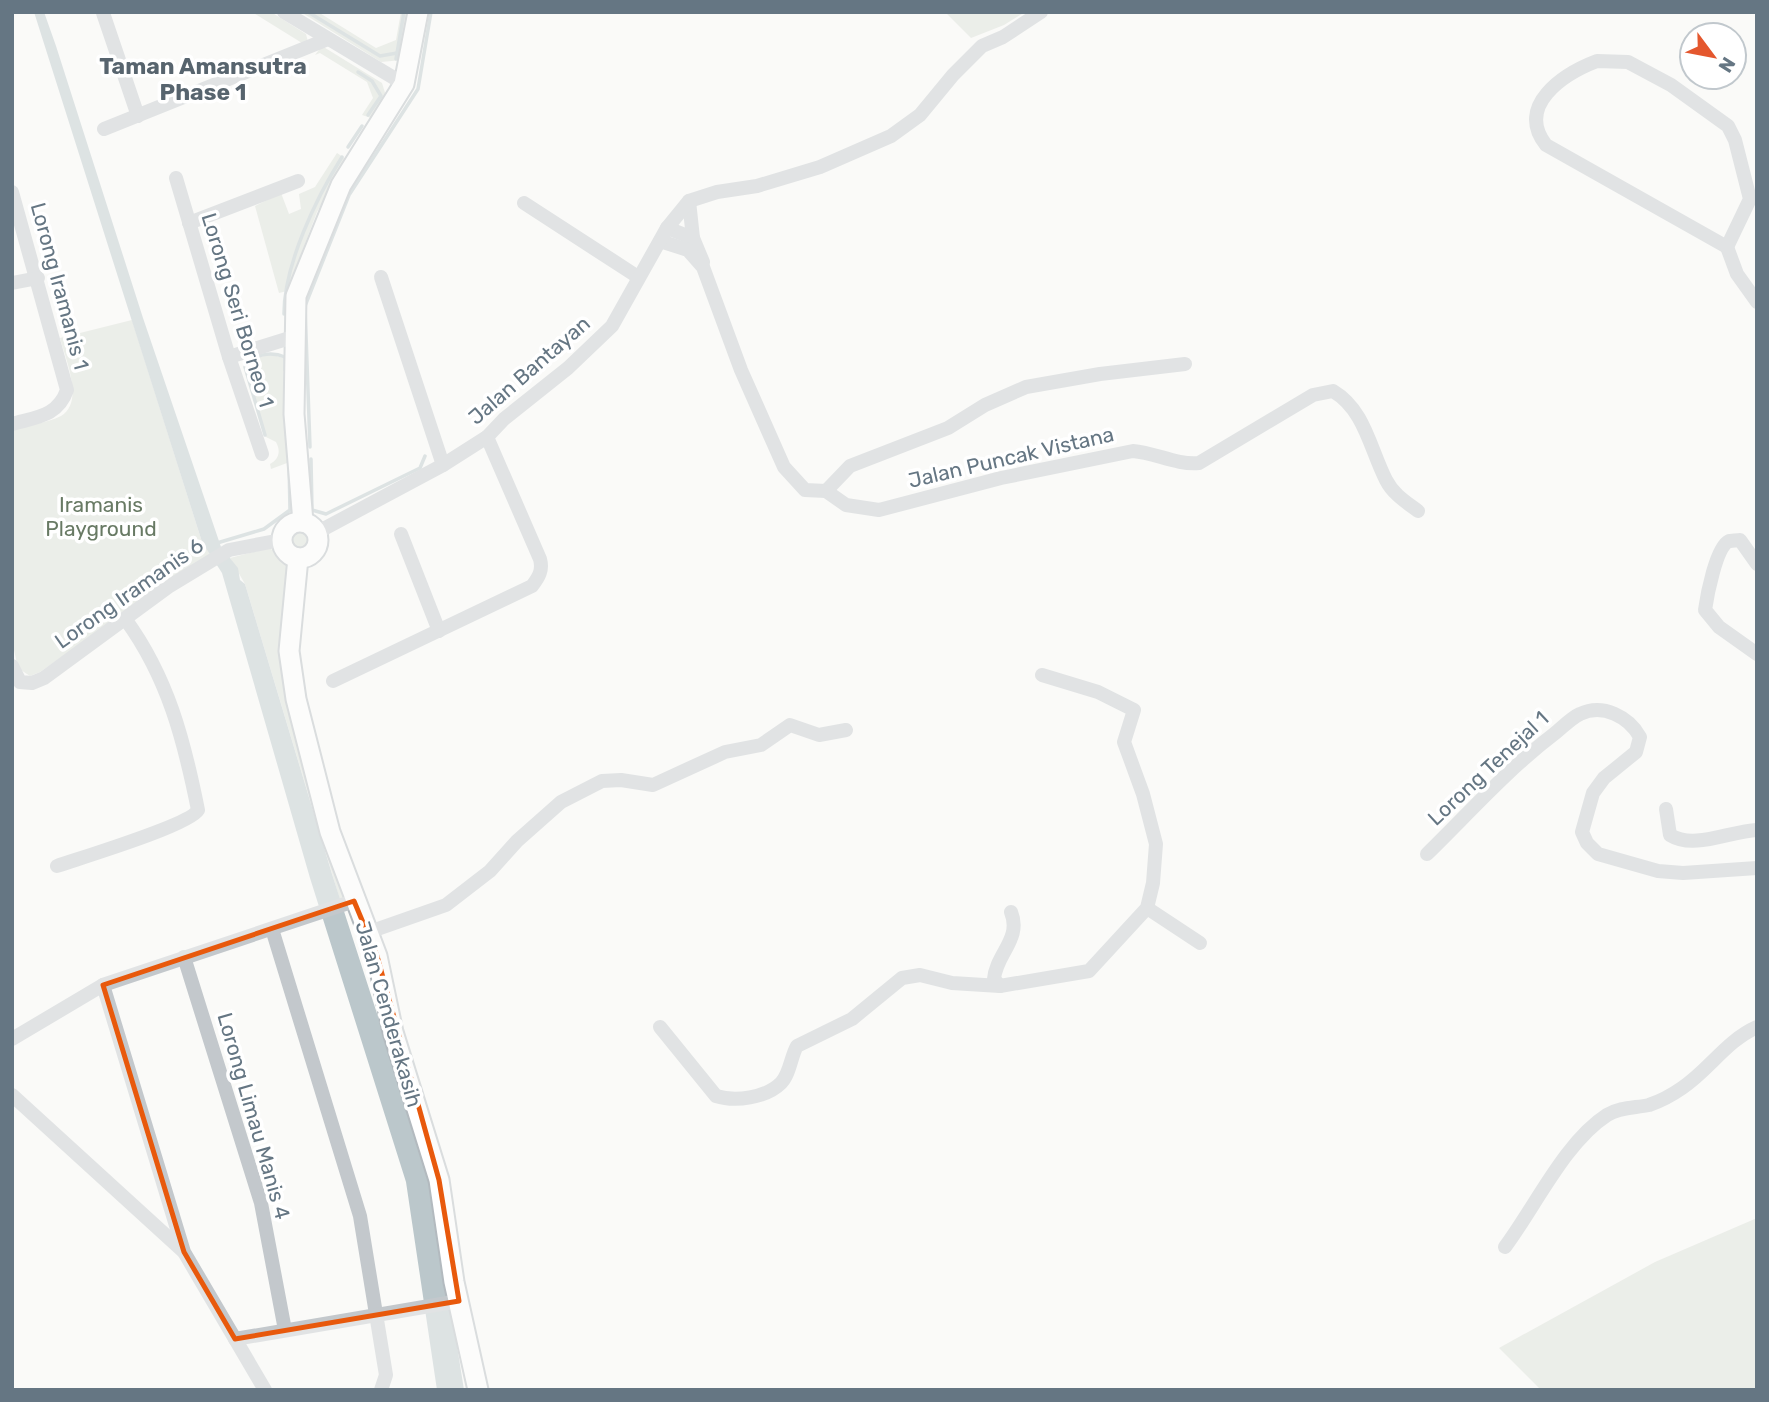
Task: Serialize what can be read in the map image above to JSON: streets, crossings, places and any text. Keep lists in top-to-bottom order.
{
  "streets": {
    "street": [
      "Lorong Iramanis 1",
      "Lorong Seri Borneo 1",
      "Jalan Bantayan",
      "Jalan Puncak Vistana",
      "Lorong Iramanis 6",
      "Lorong Tenejal 1",
      "Jalan Cenderakasih",
      "Lorong Limau Manis 4"
    ]
  },
  "crossings": [
    ["Jalan Bantayan", "Jalan Puncak Vistana"],
    ["Jalan Bantayan", "Lorong Iramanis 6"],
    ["Jalan Bantayan", "Jalan Cenderakasih"],
    ["Lorong Iramanis 6", "Jalan Cenderakasih"]
  ],
  "districts": ["Taman Amansutra Phase 1"],
  "parks": ["Iramanis Playground"],
  "north": "bottom right"
}
